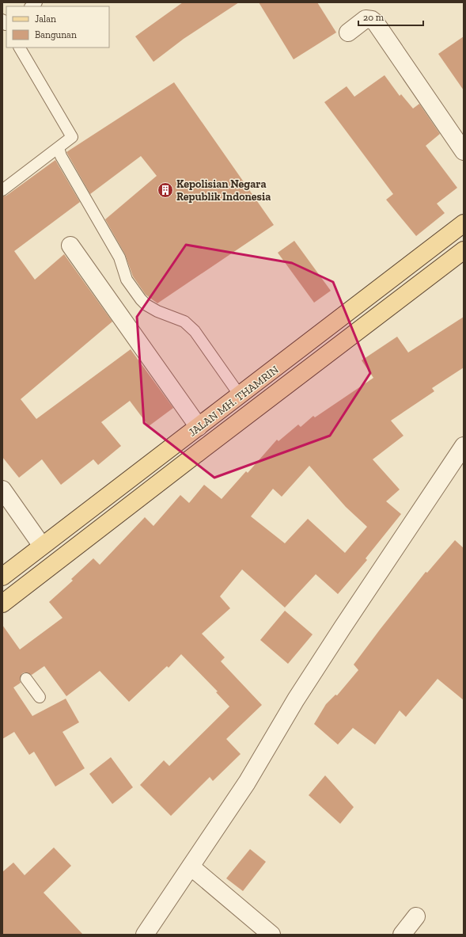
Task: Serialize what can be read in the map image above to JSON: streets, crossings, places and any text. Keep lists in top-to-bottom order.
{
  "streets": {
    "main road": ["JALAN MH. THAMRIN"]
  },
  "places": {
    "building": ["Kepolisian Negara Republik Indonesia"]
  },
  "legend": ["Jalan", "Bangunan"],
  "scale_bar": "20 m"
}
